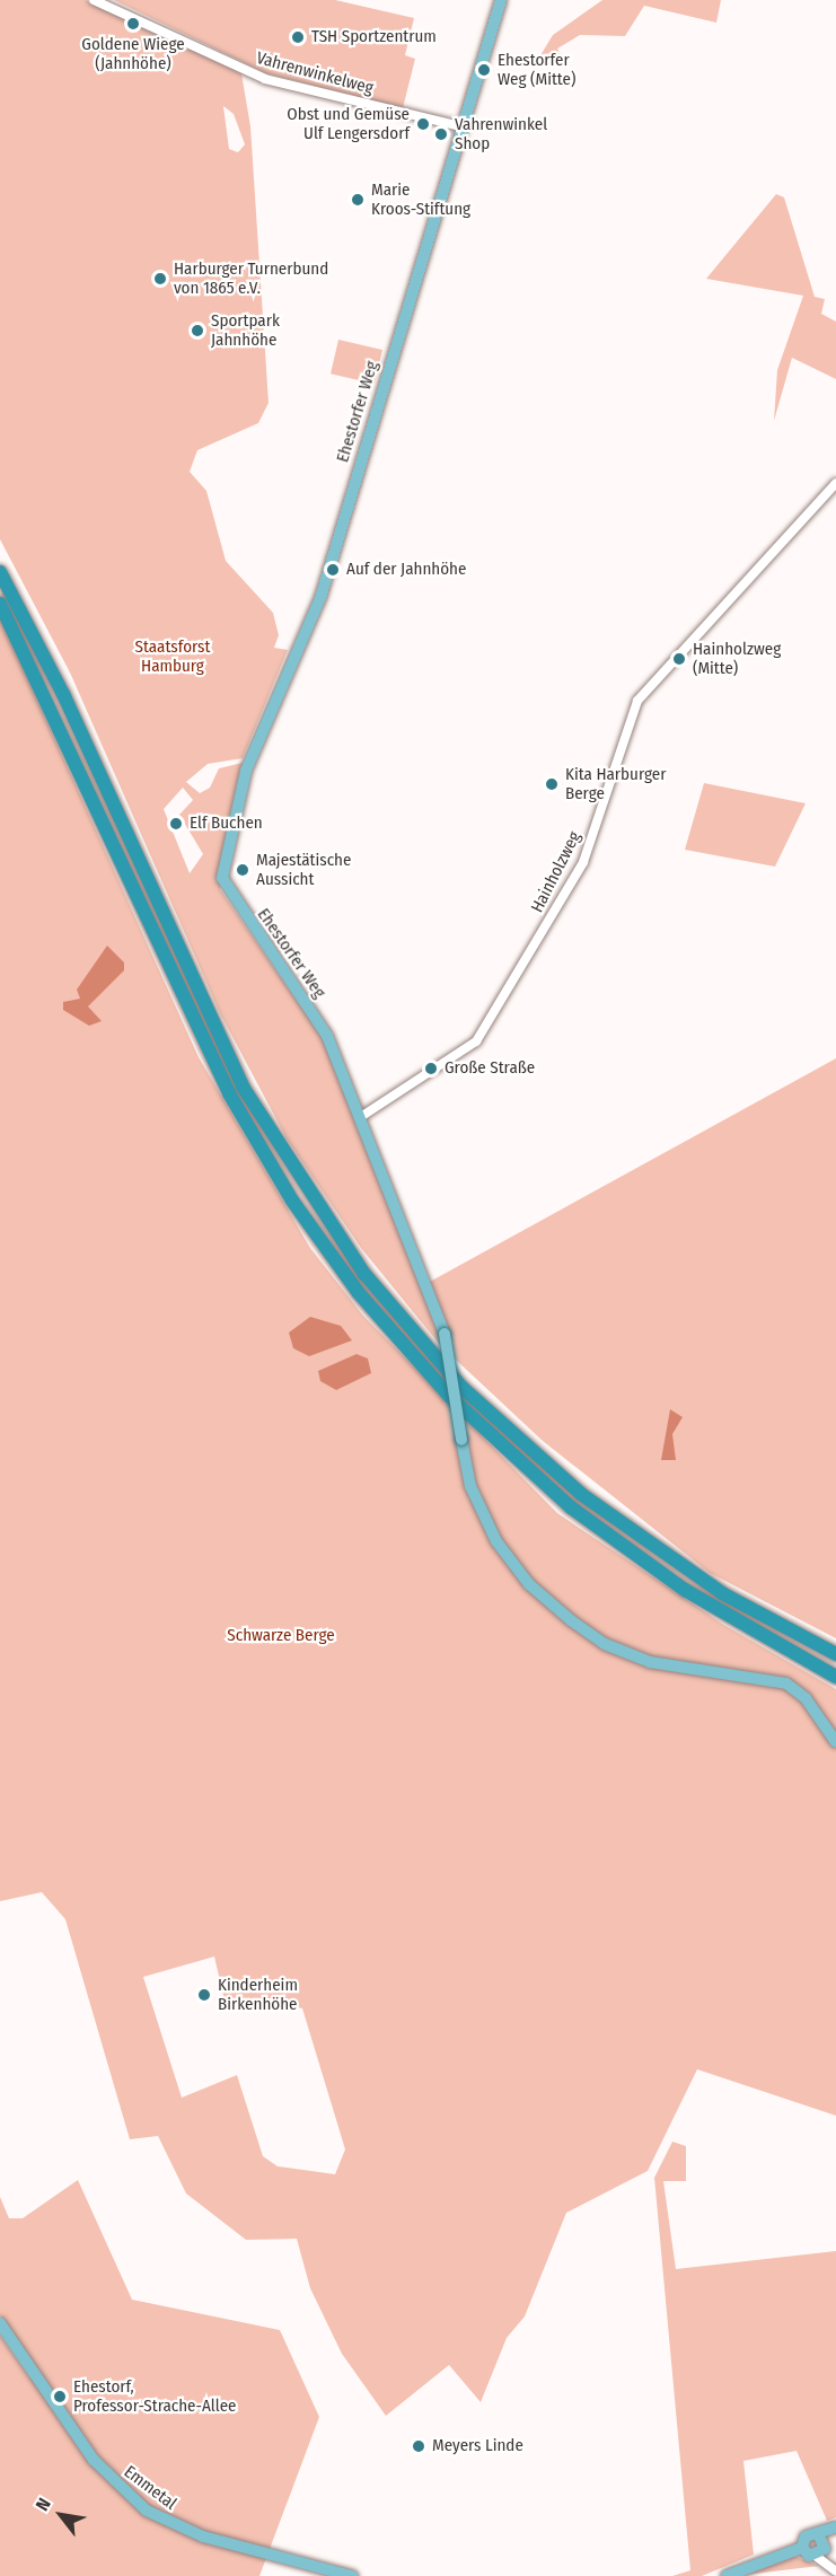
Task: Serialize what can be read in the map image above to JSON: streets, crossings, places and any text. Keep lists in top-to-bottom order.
{
  "streets": {
    "main road": ["Ehestorfer Weg", "Emmetal"],
    "street": ["Vahrenwinkelweg", "Hainholzweg"]
  },
  "crossings": [
    ["Vahrenwinkelweg", "Ehestorfer Weg"],
    ["Ehestorfer Weg", "Hainholzweg"]
  ],
  "parks": ["Staatsforst Hamburg", "Schwarze Berge"],
  "places": [
    "Goldene Wiege (Jahnhöhe)",
    "TSH Sportzentrum",
    "Ehestorfer Weg (Mitte)",
    "Obst und Gemüse Ulf Lengersdorf",
    "Vahrenwinkel Shop",
    "Marie Kroos-Stiftung",
    "Harburger Turnerbund von 1865 e.V.",
    "Sportpark Jahnhöhe",
    "Auf der Jahnhöhe",
    "Hainholzweg (Mitte)",
    "Kita Harburger Berge",
    "Elf Buchen",
    "Majestätische Aussicht",
    "Große Straße",
    "Kinderheim Birkenhöhe",
    "Ehestorf, Professor-Strache-Allee",
    "Meyers Linde"
  ],
  "north": "top left"
}
